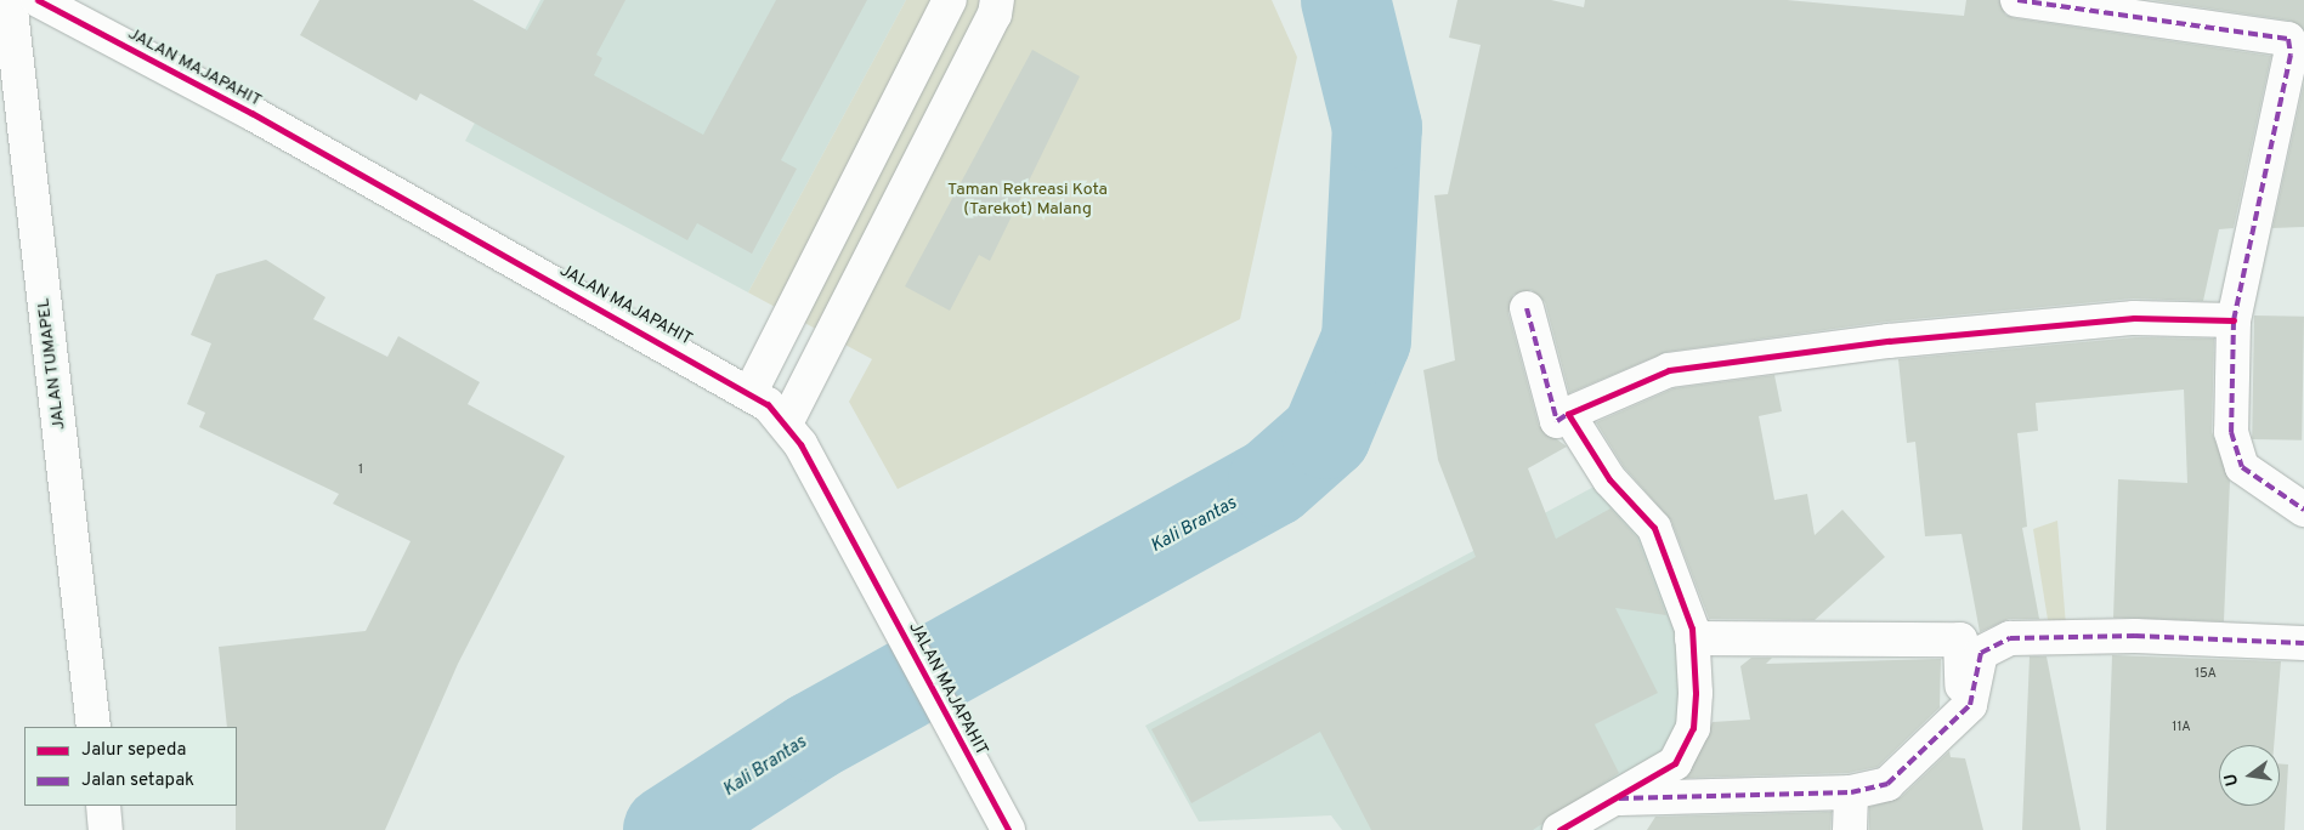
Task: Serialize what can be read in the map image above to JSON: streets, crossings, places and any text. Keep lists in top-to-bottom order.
{
  "streets": {
    "street": ["JALAN MAJAPAHIT", "JALAN TUMAPEL"]
  },
  "water": ["Kali Brantas"],
  "parks": ["Taman Rekreasi Kota (Tarekot) Malang"],
  "house_numbers": ["1", "15A", "11A"],
  "legend": ["Jalur sepeda", "Jalan setapak"],
  "north": "left"
}
